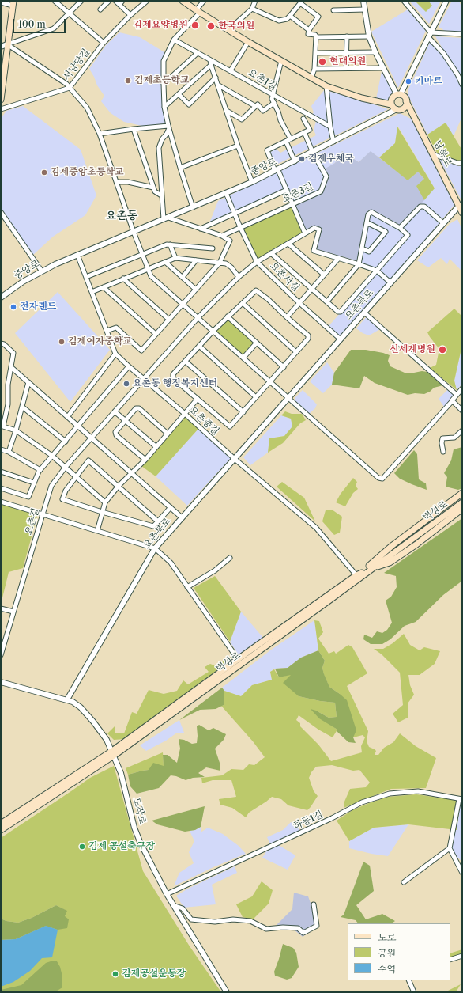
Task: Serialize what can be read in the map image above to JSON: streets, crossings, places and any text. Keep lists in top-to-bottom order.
{
  "streets": {
    "main road": ["남북로", "벽성로"],
    "street": [
      "서낭당길",
      "요촌1길",
      "중앙로",
      "요촌3길",
      "요촌서길",
      "요촌북로",
      "요촌중길",
      "요촌길",
      "도작로",
      "하동1길"
    ]
  },
  "crossings": [
    ["남북로", "중앙로"],
    ["남북로", "요촌북로"],
    ["중앙로", "요촌3길"],
    ["중앙로", "요촌서길"],
    ["중앙로", "요촌중길"],
    ["요촌3길", "요촌서길"],
    ["요촌서길", "요촌북로"],
    ["요촌서길", "요촌길"],
    ["요촌북로", "요촌중길"],
    ["요촌북로", "도작로"],
    ["요촌중길", "벽성로"],
    ["요촌중길", "요촌길"],
    ["벽성로", "도작로"],
    ["도작로", "하동1길"]
  ],
  "districts": ["요촌동"],
  "places": [
    "김제요양병원",
    "한국의원",
    "현대의원",
    "김제초등학교",
    "키마트",
    "김제우체국",
    "김제중앙초등학교",
    "전자랜드",
    "김제여자중학교",
    "신세계병원",
    "요촌동 행정복지센터",
    "김제 공설축구장",
    "김제공설운동장"
  ],
  "legend": ["도로", "공원", "수역"],
  "scale_bar": "100 m"
}
